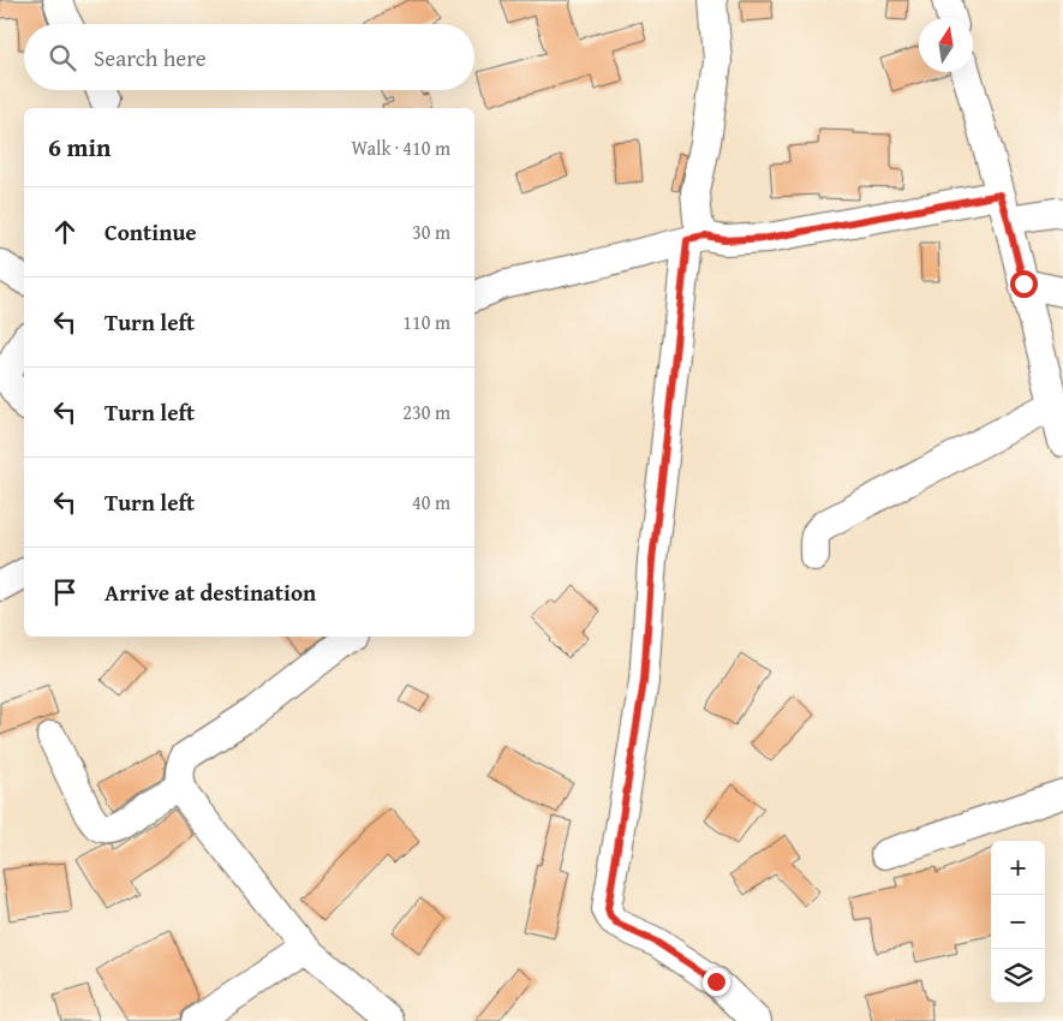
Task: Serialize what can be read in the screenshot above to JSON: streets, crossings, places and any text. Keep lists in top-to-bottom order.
{
  "north": "top",
  "page": {
    "search": "Search here",
    "heading": ["6 min", "Walk · 410 m"],
    "list": [
      ["Continue", "30 m"],
      ["Turn left", "110 m"],
      ["Turn left", "230 m"],
      ["Turn left", "40 m"],
      "Arrive at destination"
    ],
    "map_buttons": ["+", "−"]
  }
}
